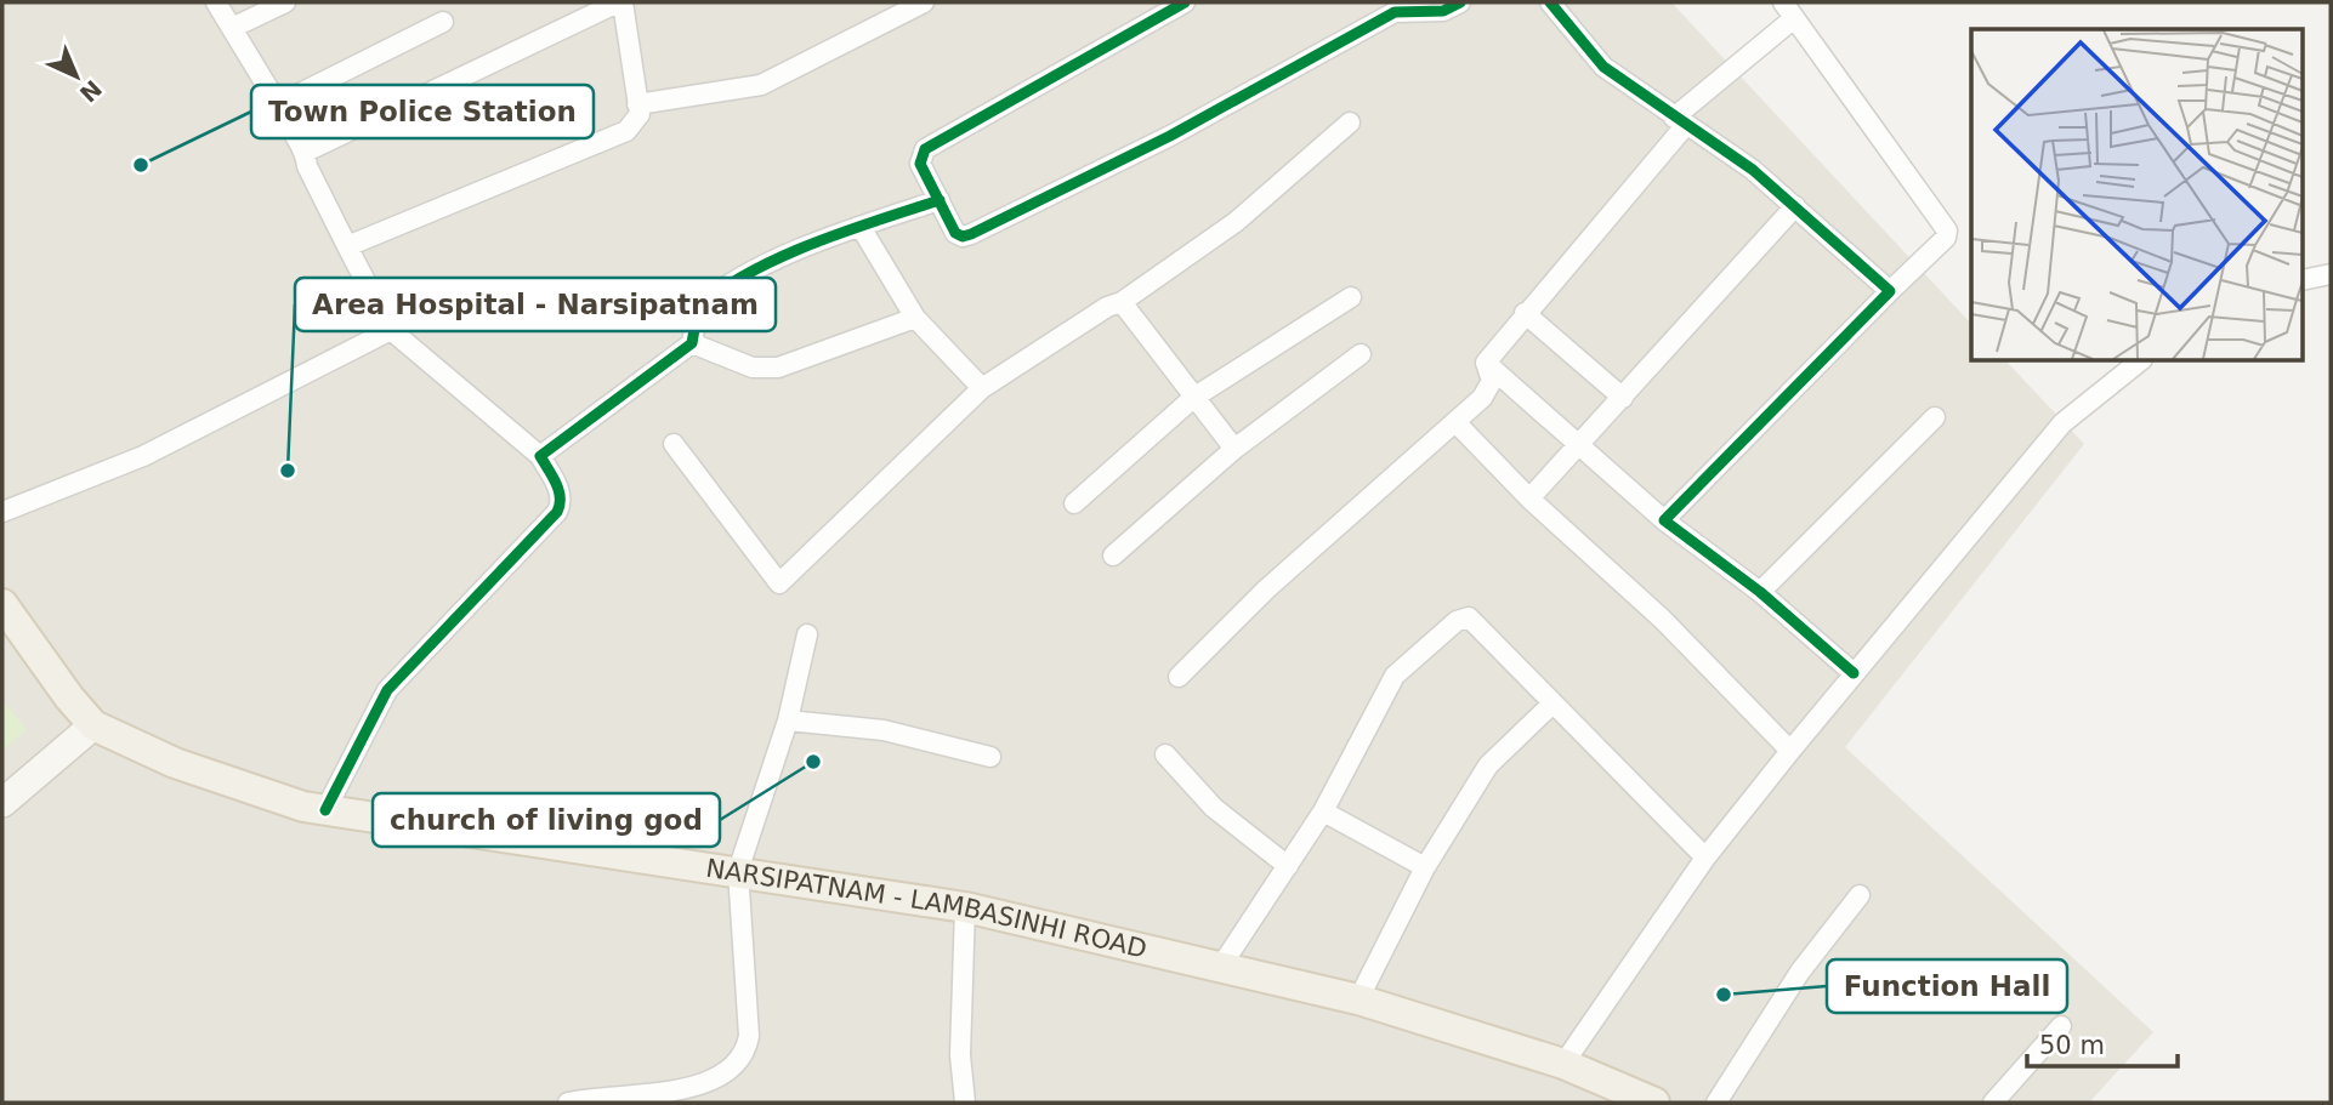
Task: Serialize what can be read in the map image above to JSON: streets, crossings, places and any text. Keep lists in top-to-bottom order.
{
  "streets": {
    "main road": ["NARSIPATNAM - LAMBASINHI ROAD"]
  },
  "places": [
    "Town Police Station",
    "Area Hospital - Narsipatnam",
    "church of living god",
    "Function Hall"
  ],
  "scale_bar": "50 m",
  "north": "bottom right"
}
